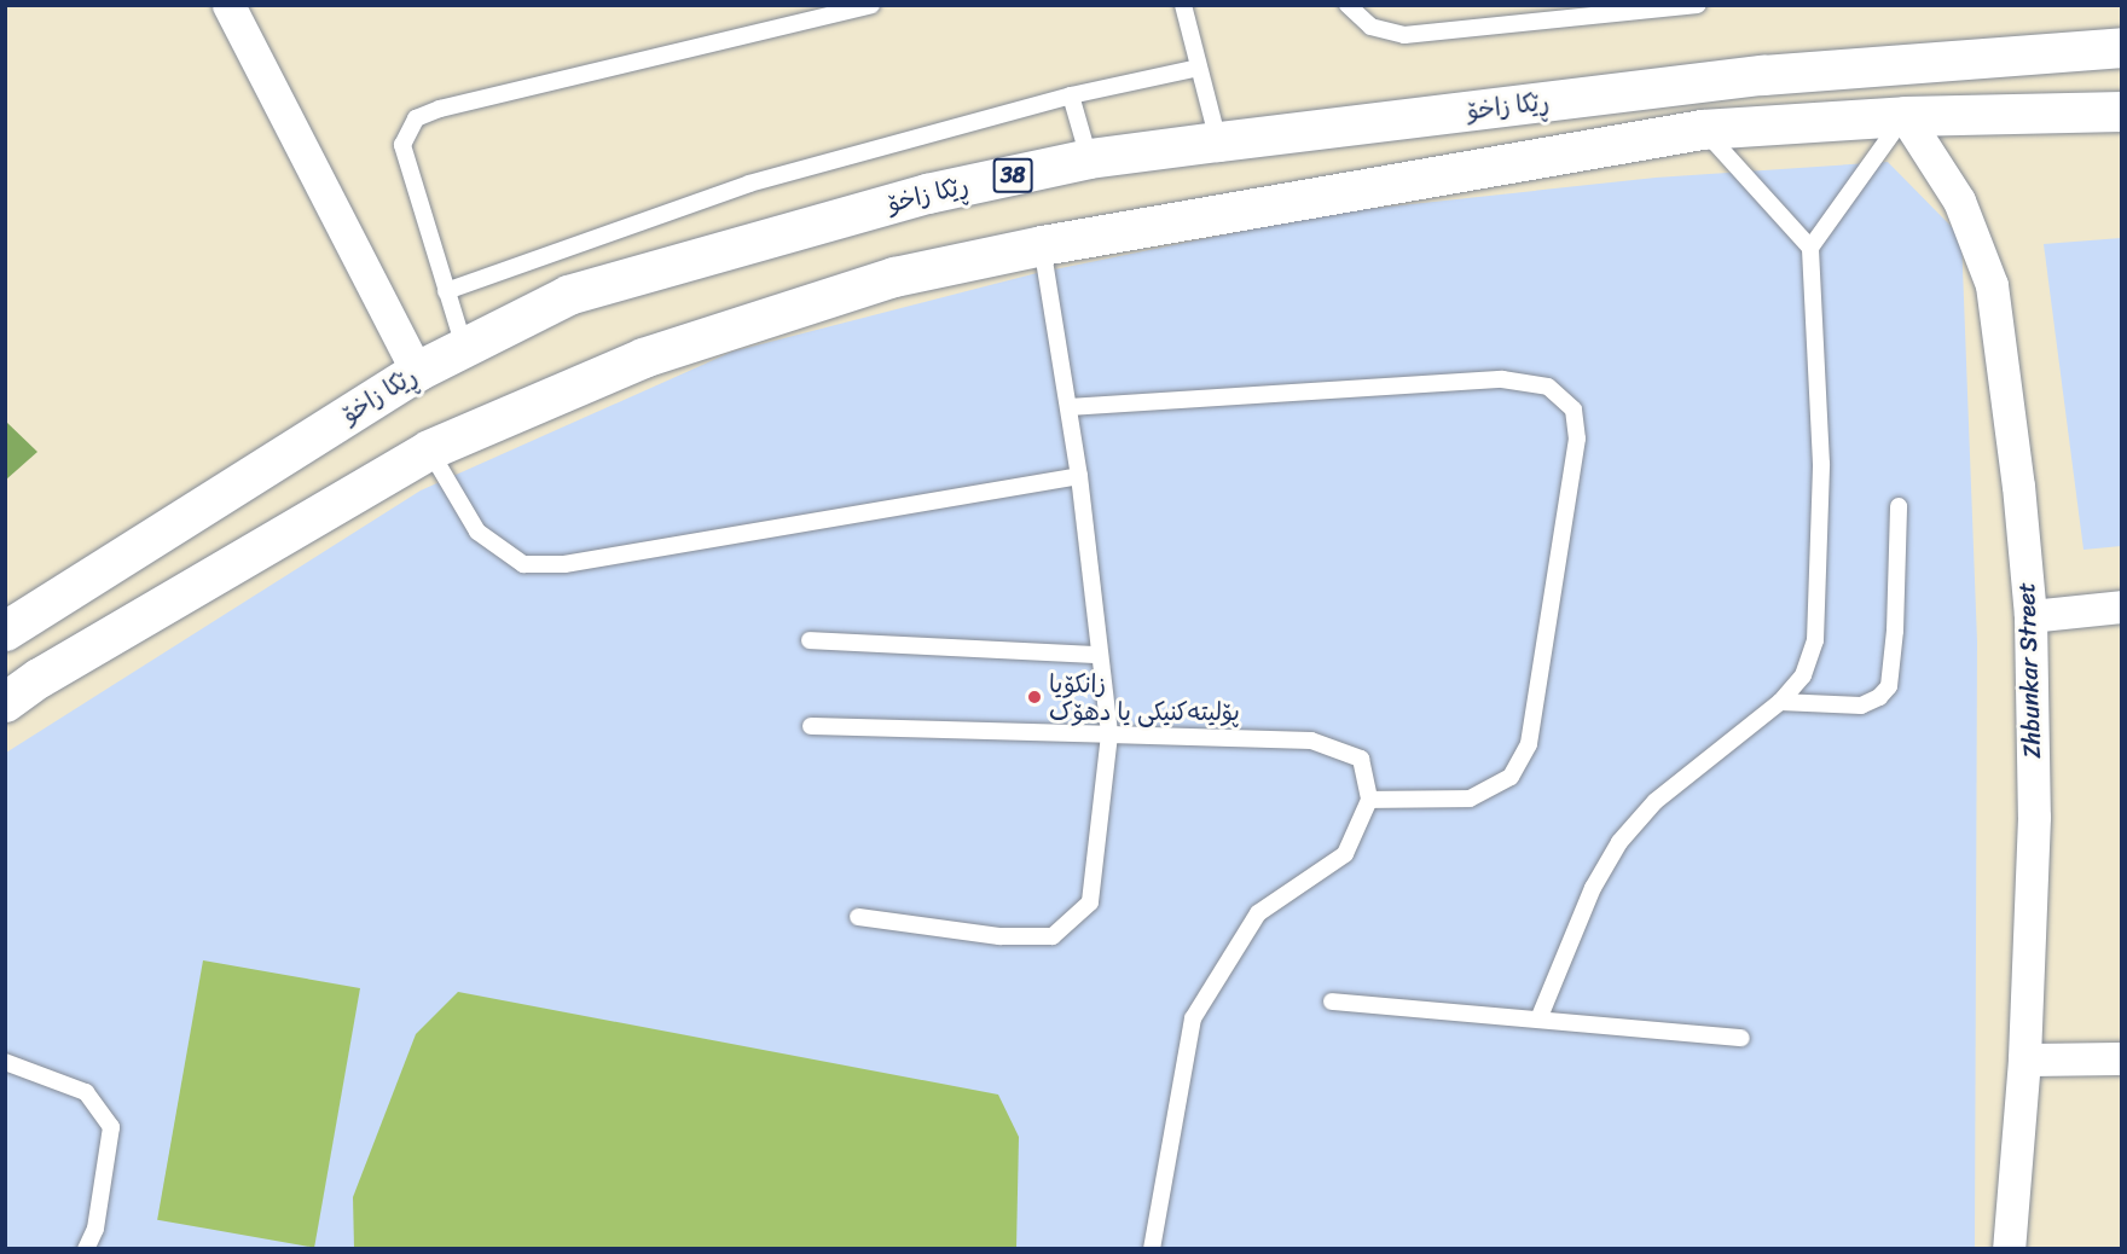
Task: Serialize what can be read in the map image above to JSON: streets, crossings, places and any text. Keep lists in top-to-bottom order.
{
  "streets": {
    "highway": ["ڕێکا زاخۆ", "38"],
    "street": ["Zhbunkar Street"]
  },
  "places": ["زانکۆیا پۆلیتەکنیکی یا دهۆک"]
}
